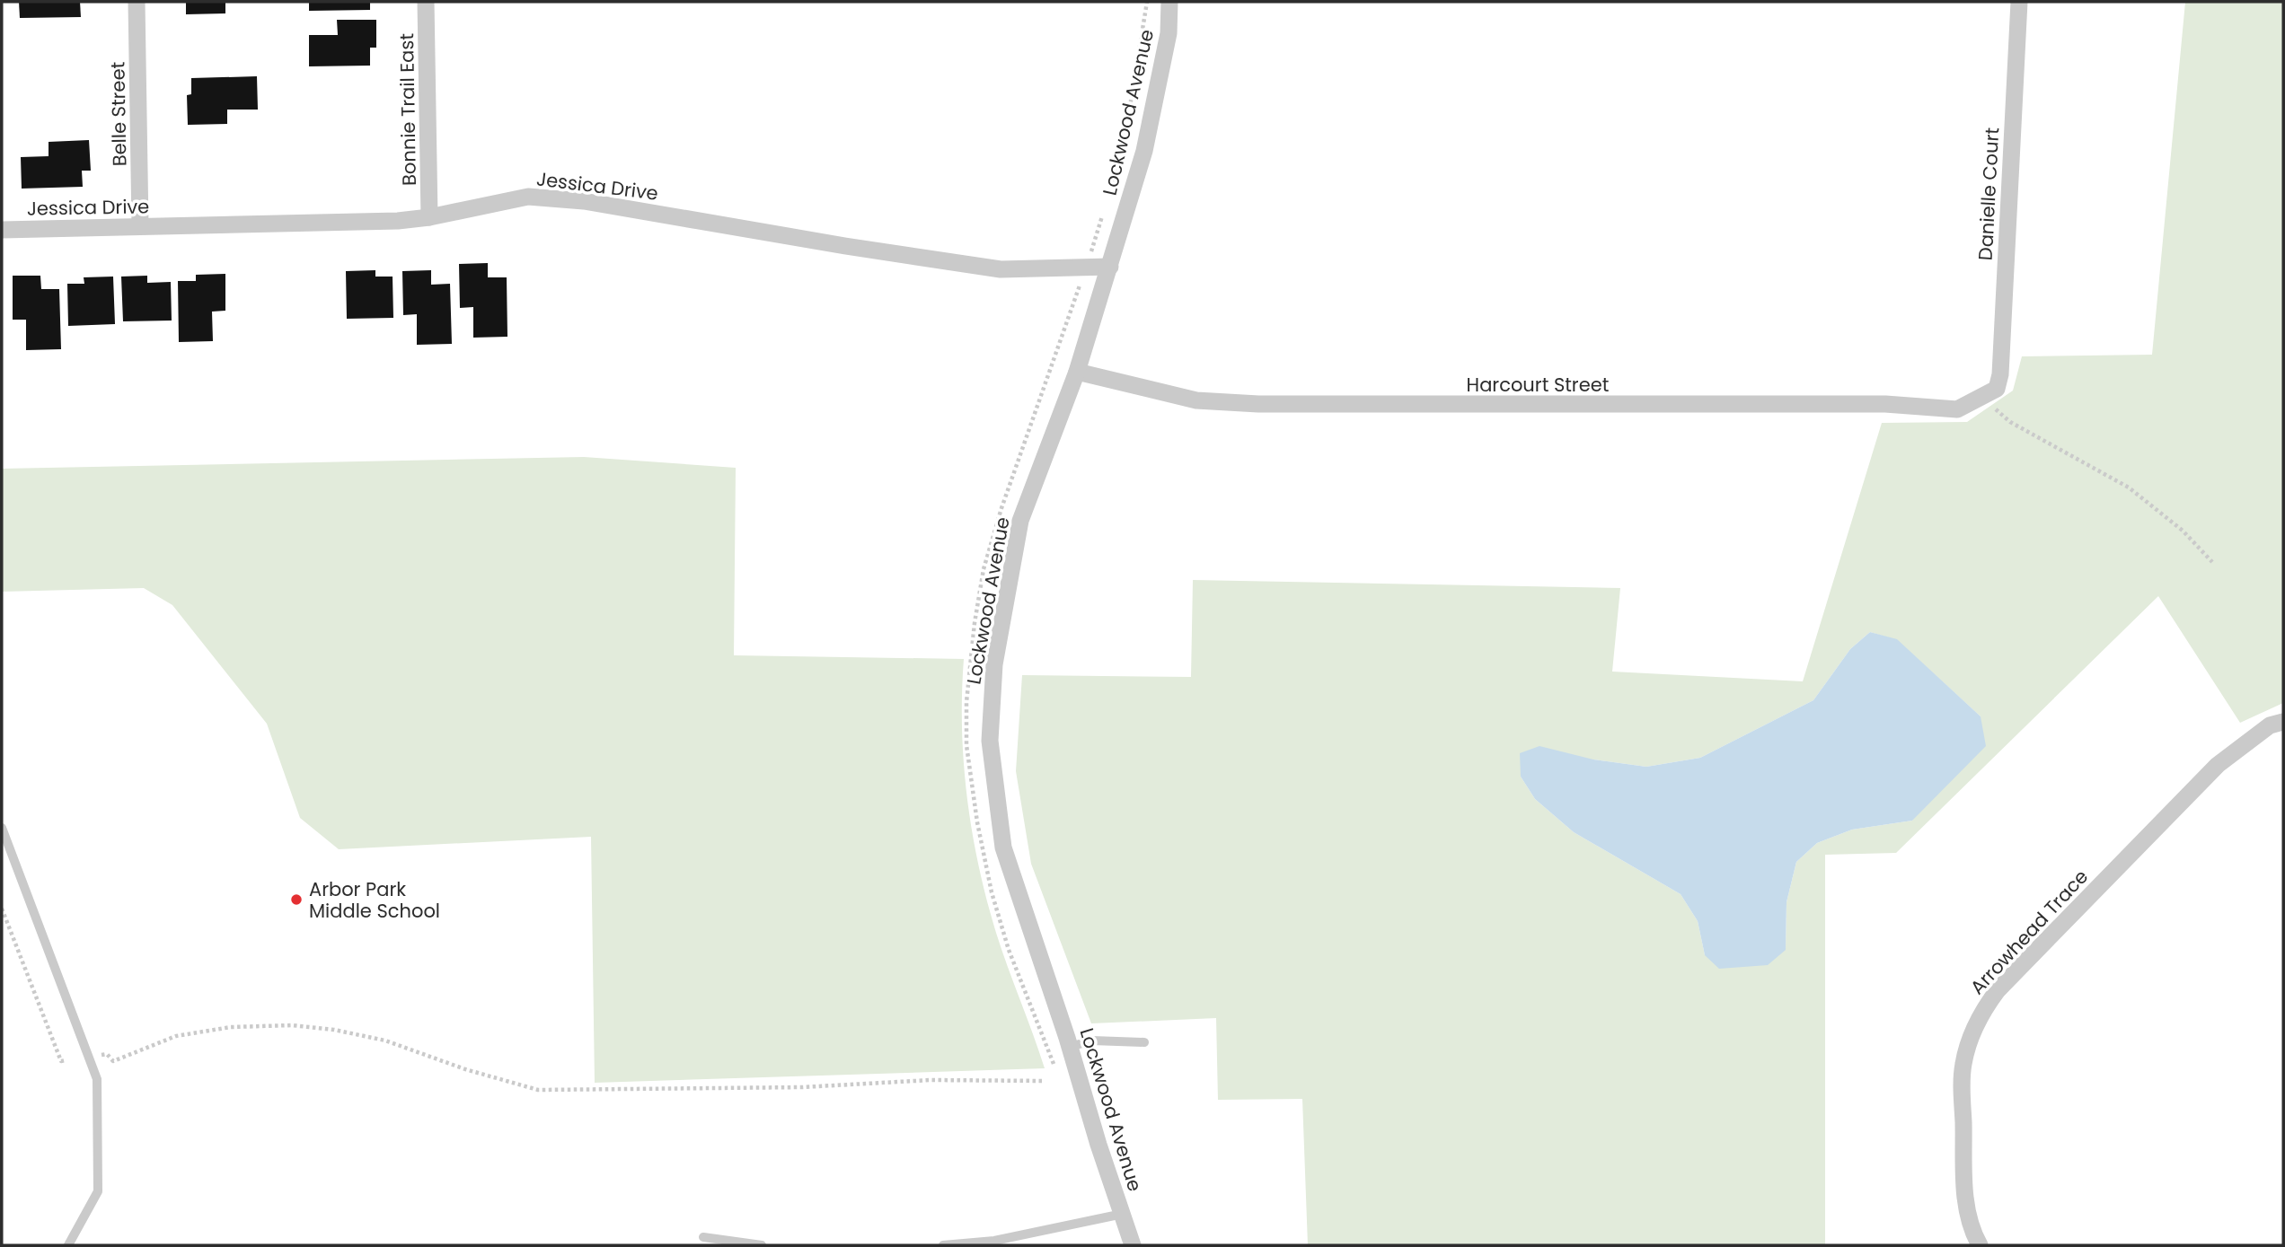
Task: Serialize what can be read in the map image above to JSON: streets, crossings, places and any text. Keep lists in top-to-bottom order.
{
  "streets": {
    "street": [
      "Bonnie Trail East",
      "Lockwood Avenue",
      "Belle Street",
      "Jessica Drive",
      "Danielle Court",
      "Harcourt Street",
      "Arrowhead Trace"
    ]
  },
  "crossings": [
    ["Bonnie Trail East", "Jessica Drive"],
    ["Lockwood Avenue", "Jessica Drive"],
    ["Lockwood Avenue", "Harcourt Street"],
    ["Belle Street", "Jessica Drive"],
    ["Danielle Court", "Harcourt Street"]
  ],
  "places": ["Arbor Park Middle School"]
}
